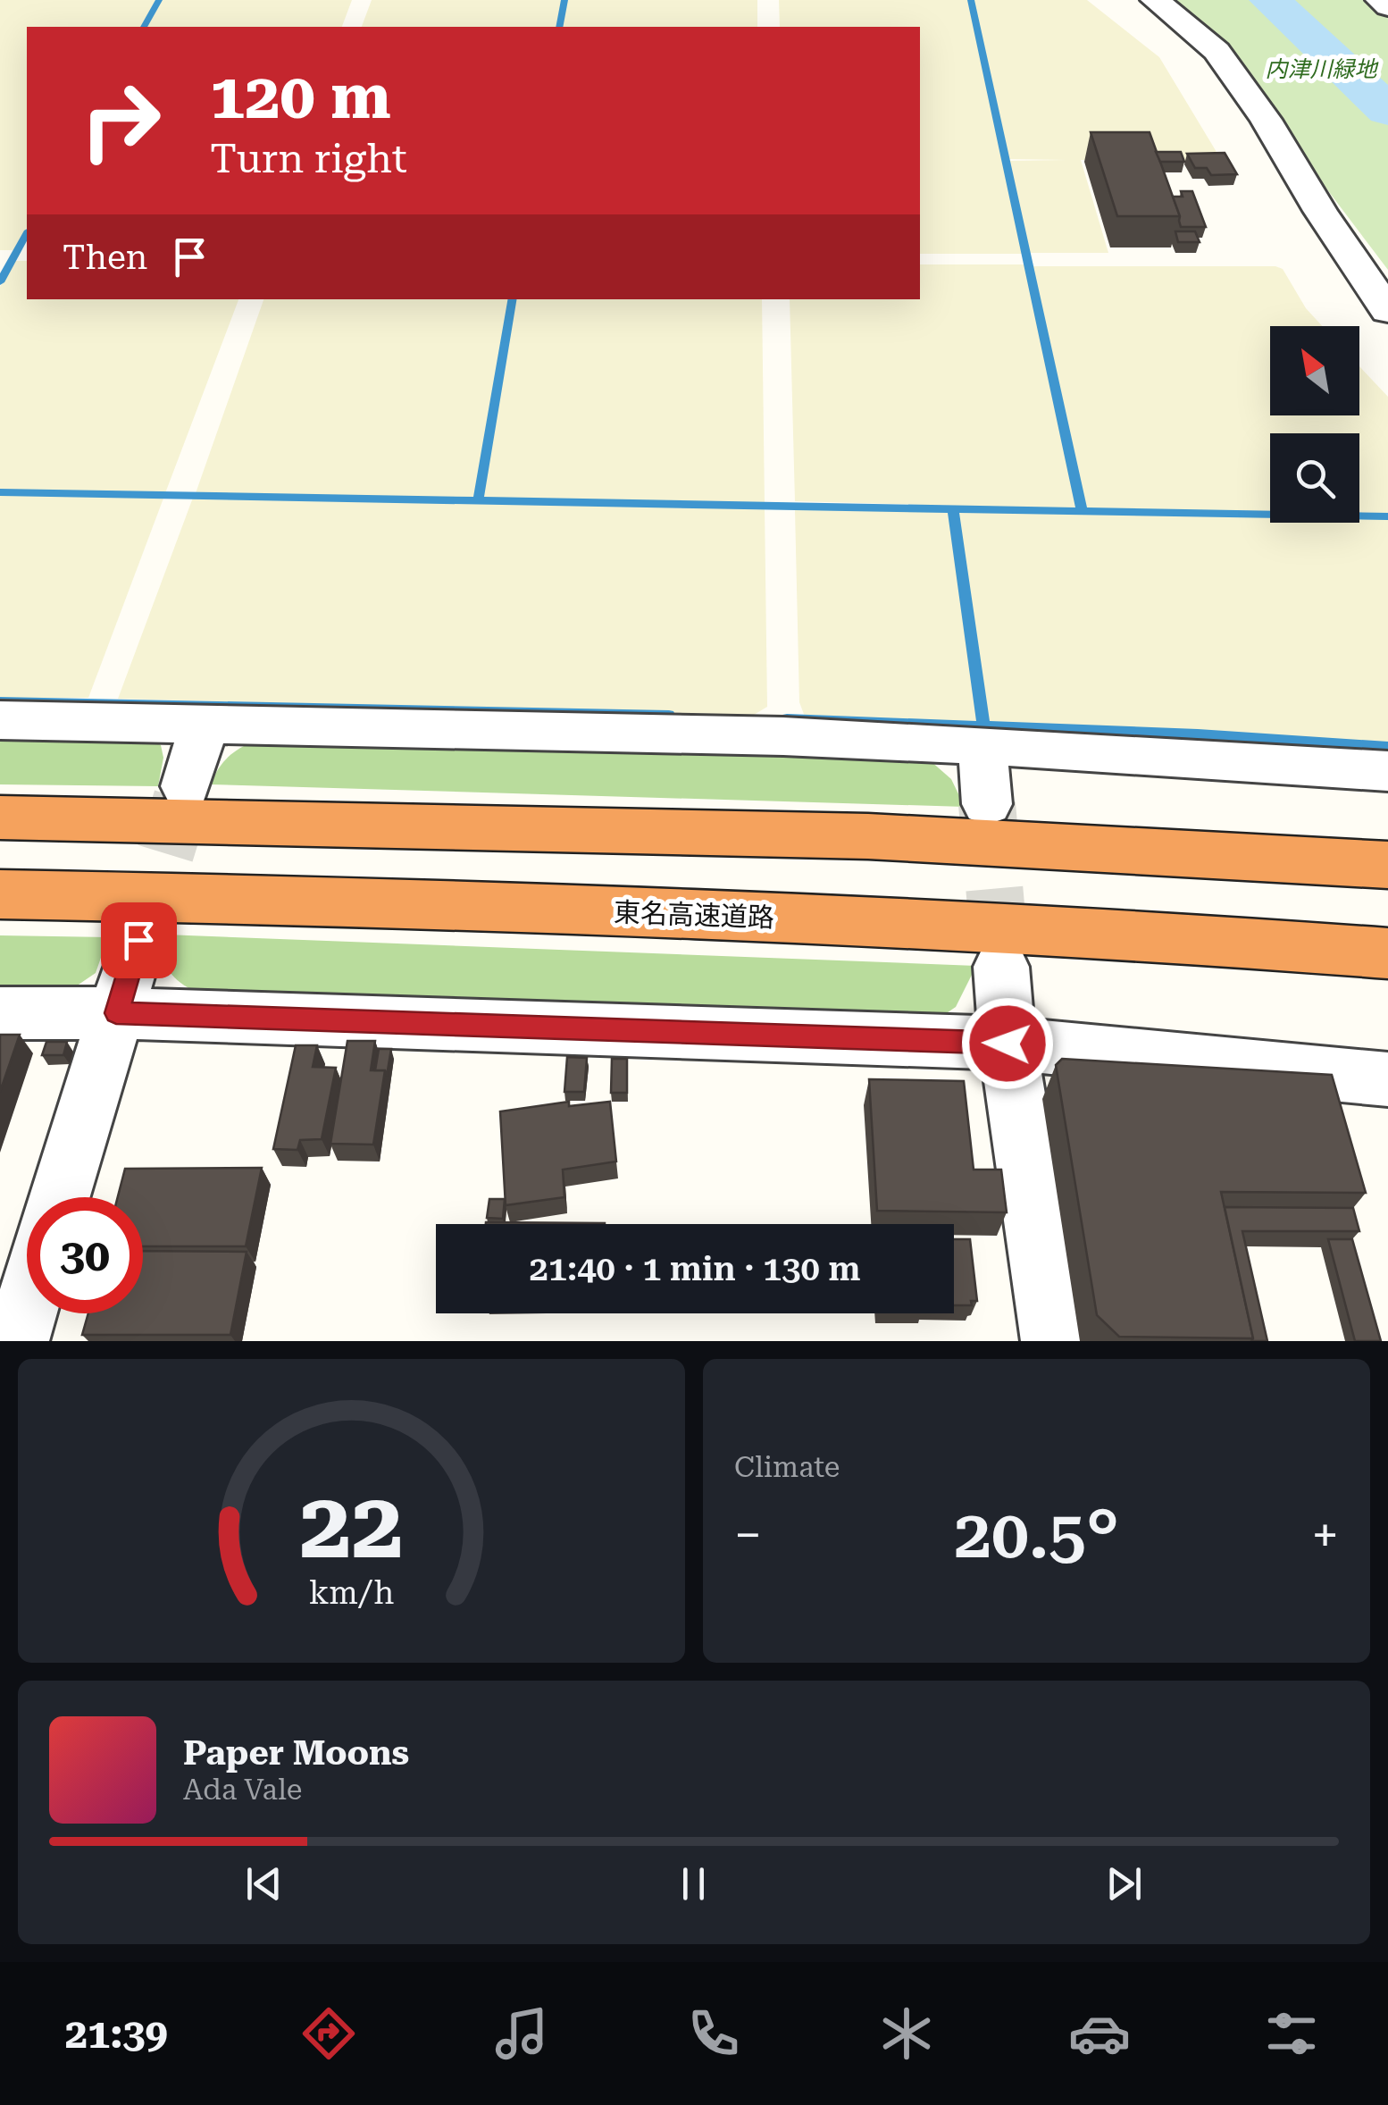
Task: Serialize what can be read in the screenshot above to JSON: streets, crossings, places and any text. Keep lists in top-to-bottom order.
{
  "streets": {
    "highway": ["東名高速道路"]
  },
  "parks": ["内津川緑地"],
  "north": "top left",
  "page": {
    "turn": ["120 m", "Turn right"],
    "then": "Then",
    "limit": "30",
    "trip": "21:40 · 1 min · 130 m",
    "tile": "Climate",
    "heat": ["−", "20.5°", "+"],
    "song": ["Paper Moons", "Ada Vale"],
    "tabs": "21:39",
    "gauge": ["22", "km/h"]
  }
}
